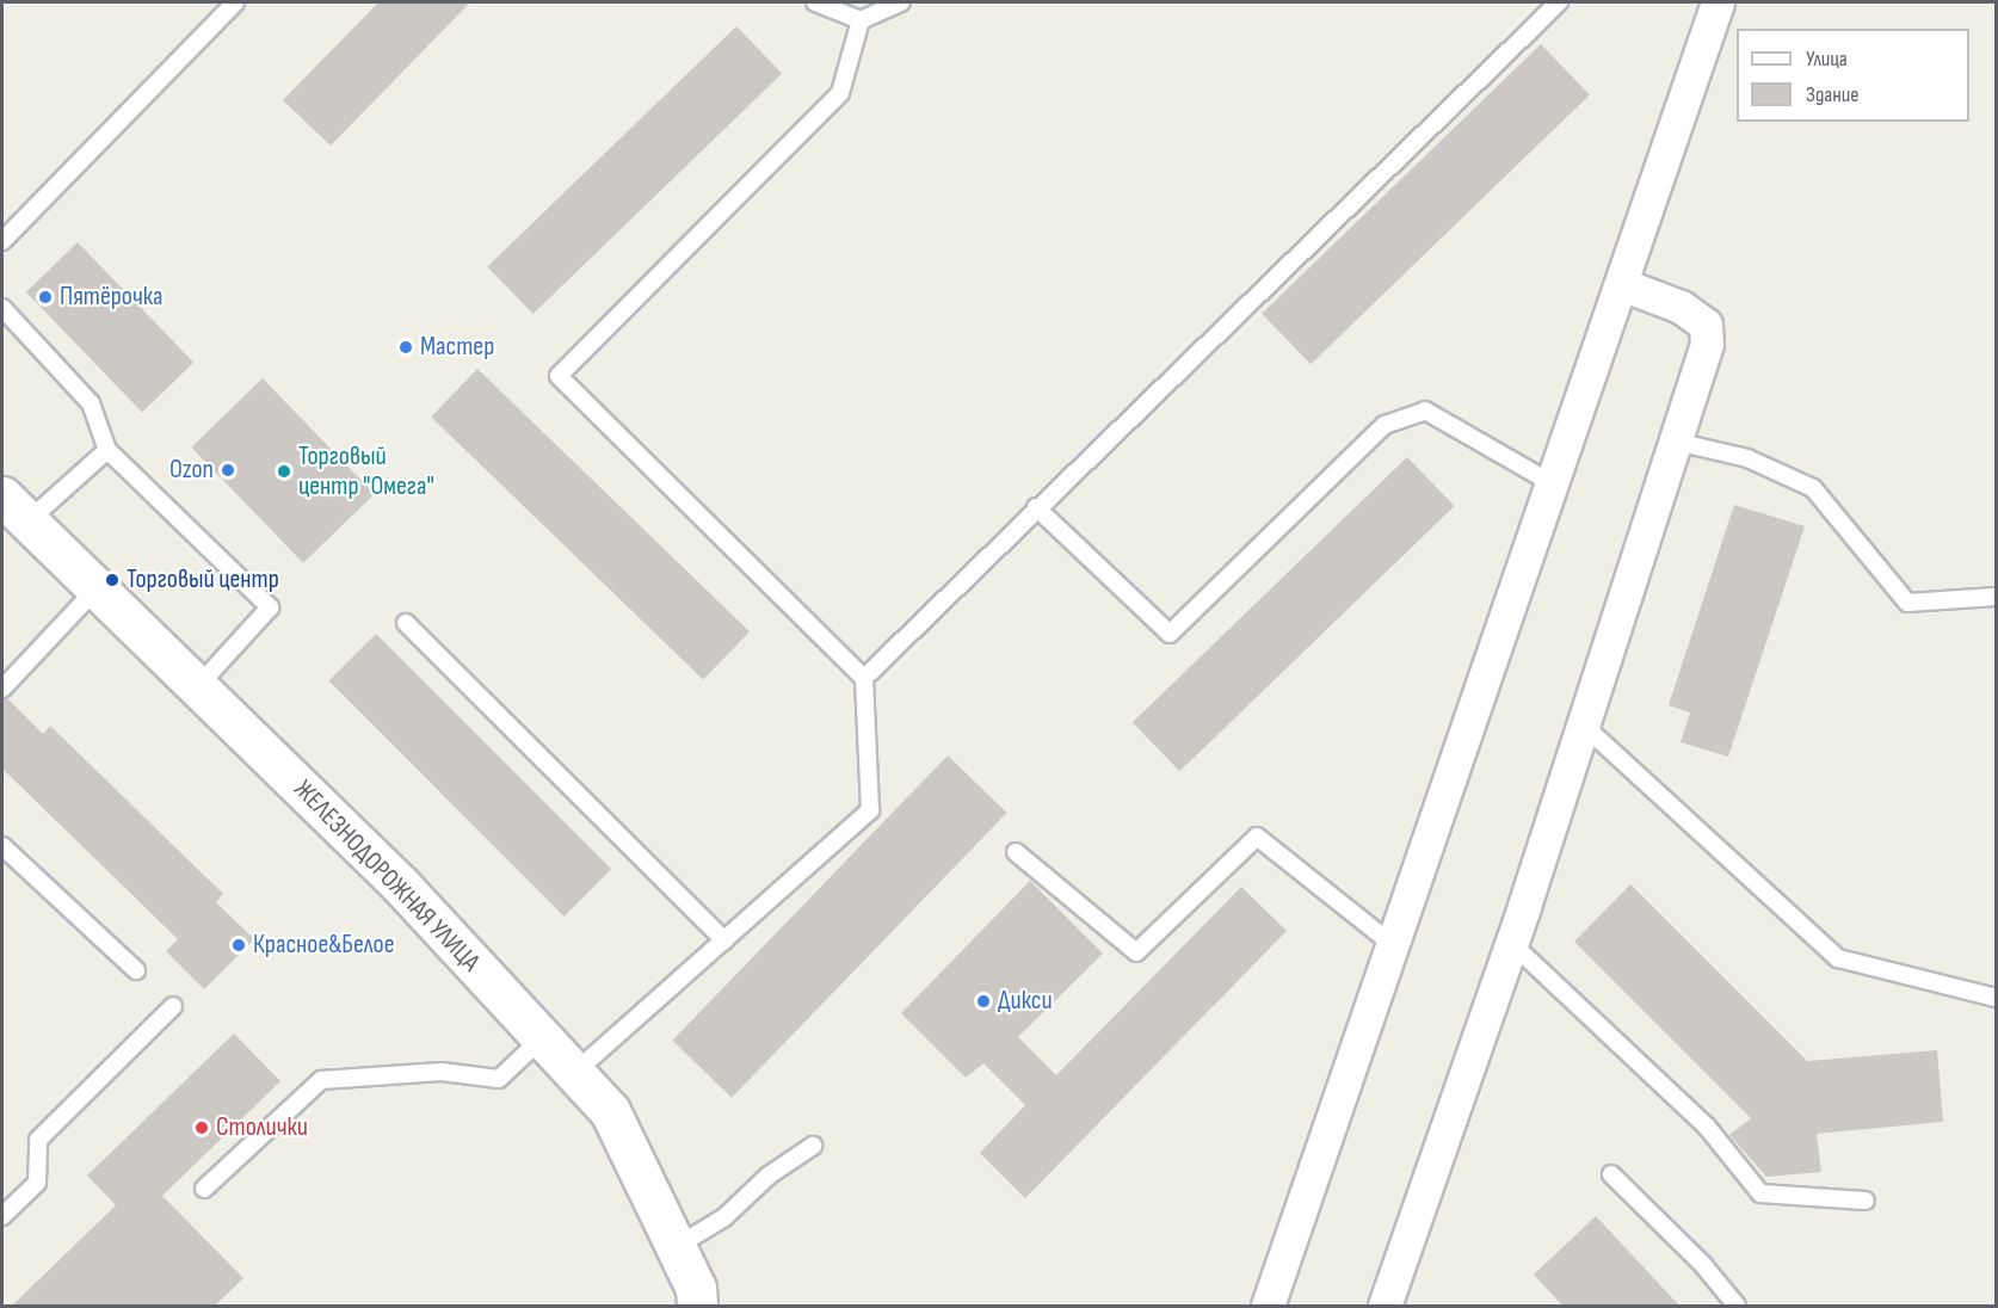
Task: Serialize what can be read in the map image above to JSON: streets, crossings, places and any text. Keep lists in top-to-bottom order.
{
  "streets": {
    "street": ["ЖЕЛЕЗНОДОРОЖНАЯ УЛИЦА"]
  },
  "places": [
    "Пятёрочка",
    "Мастер",
    "Ozon",
    "Торговый центр \"Омега\"",
    "Торговый центр",
    "Красное&Белое",
    "Дикси",
    "Столички"
  ],
  "legend": ["Улица", "Здание"]
}
